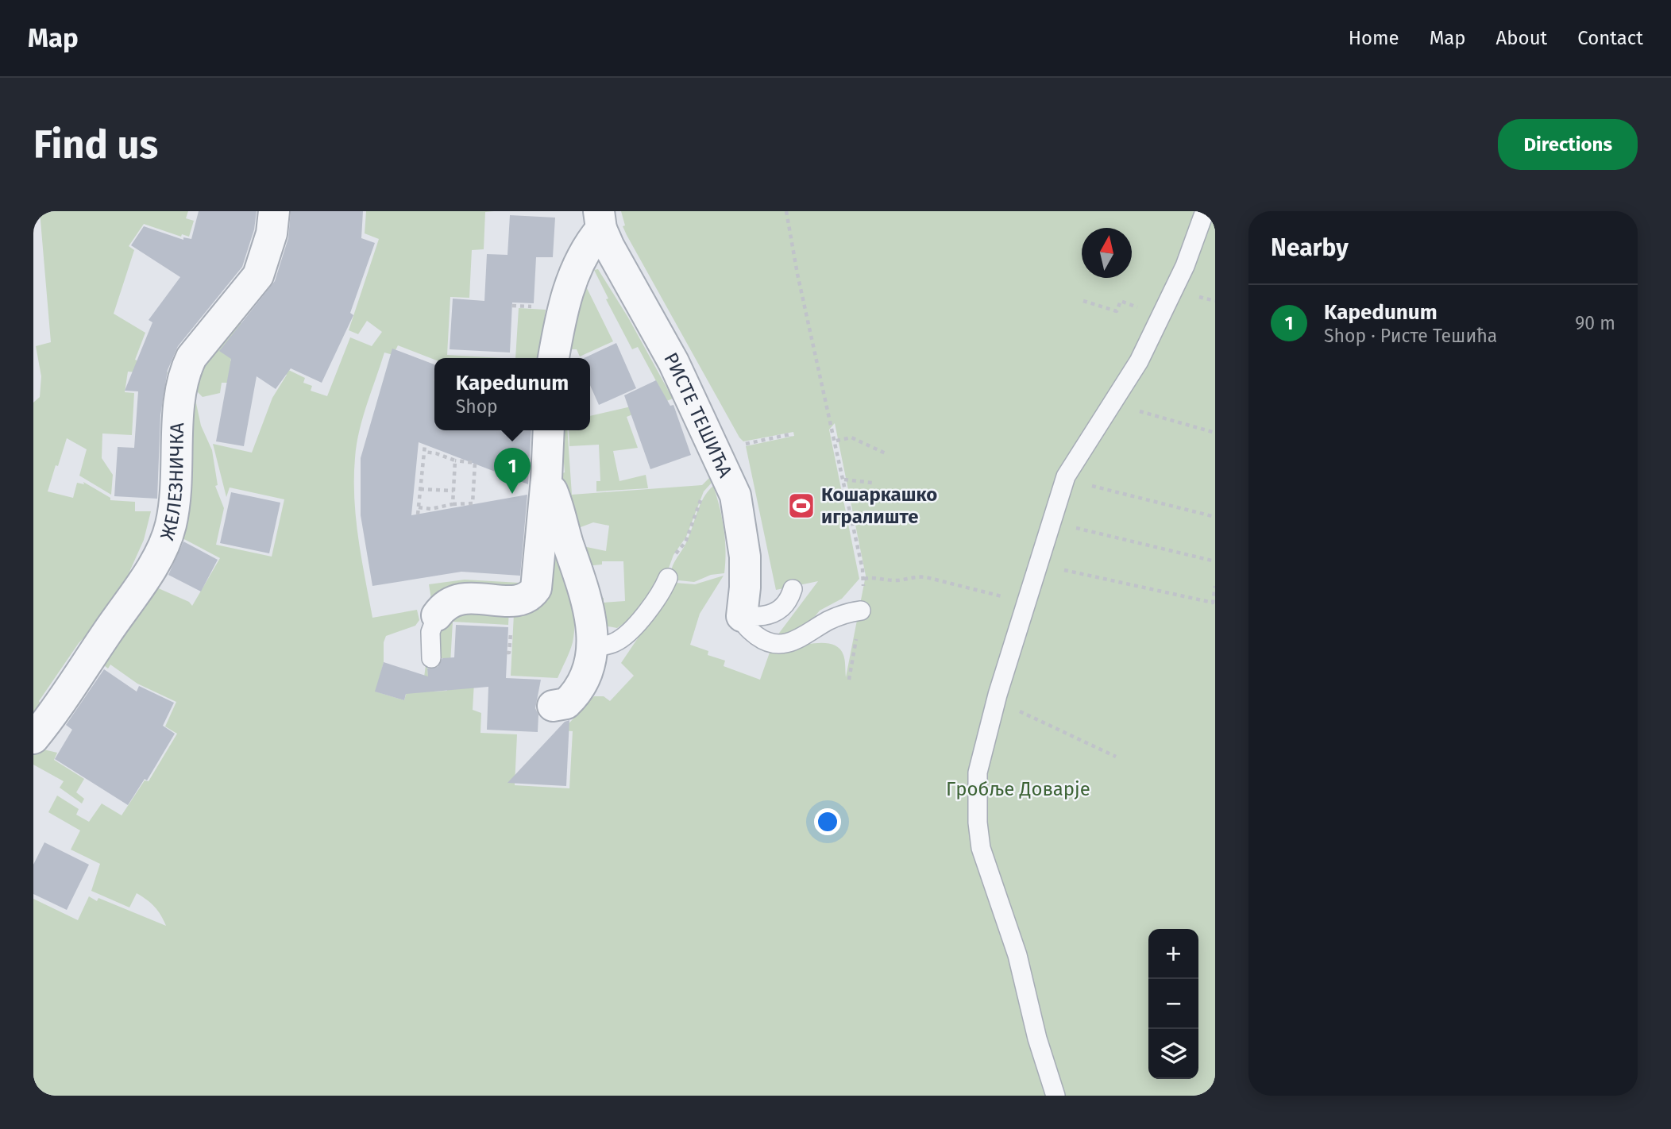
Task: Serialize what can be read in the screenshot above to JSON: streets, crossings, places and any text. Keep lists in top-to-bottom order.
{
  "streets": {
    "street": ["РИСТЕ ТЕШИЋА", "ЖЕЛЕЗНИЧКА"]
  },
  "parks": ["Гробље Доварје"],
  "places": {
    "sports": ["Кошаркашко игралиште"]
  },
  "north": "top",
  "page": {
    "header": "Map",
    "nav": [
      "Home",
      "Map",
      "About",
      "Contact"
    ],
    "buttons": "Directions",
    "title": "Find us",
    "heading": "Nearby",
    "list": [
      {
        "mark": "1",
        "name": "Kapedunum",
        "note": "Shop · Ристе Тешића",
        "value": "90 m"
      }
    ],
    "popup": ["Kapedunum", "Shop"],
    "pins": "1",
    "map_buttons": ["+", "−"]
  }
}
